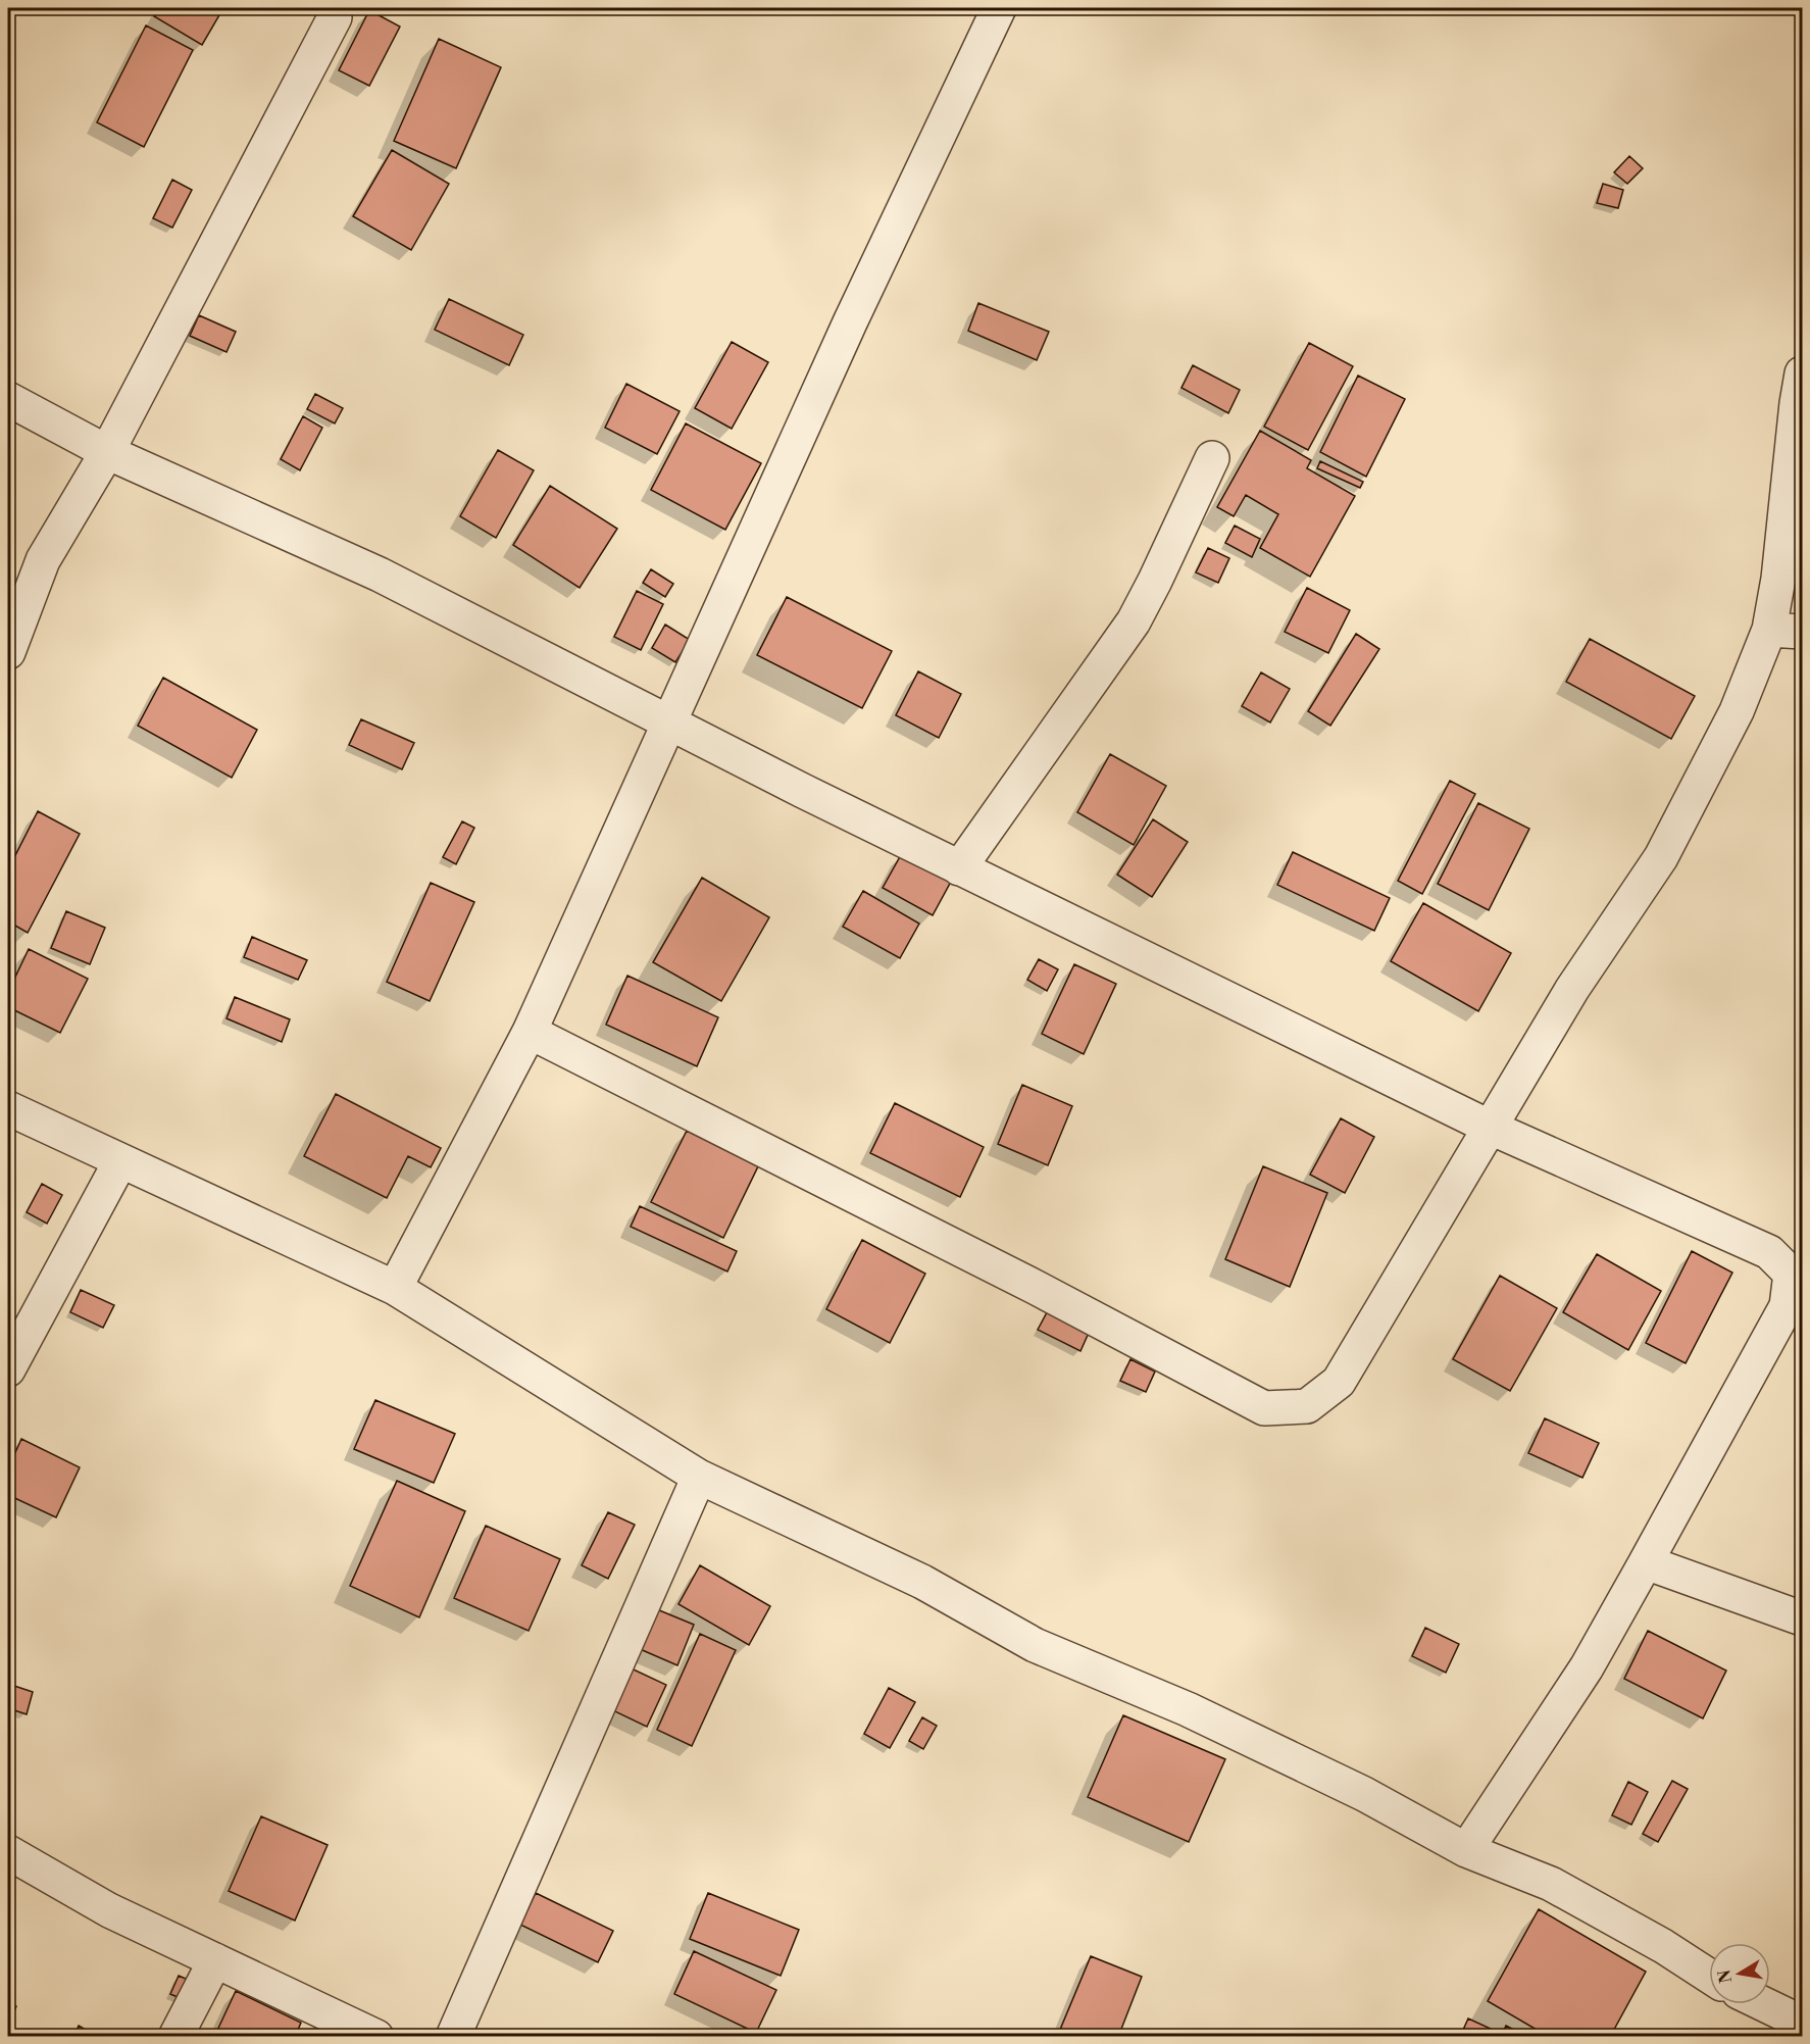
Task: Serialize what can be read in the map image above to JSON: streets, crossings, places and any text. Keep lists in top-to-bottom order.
{
  "north": "left"
}
